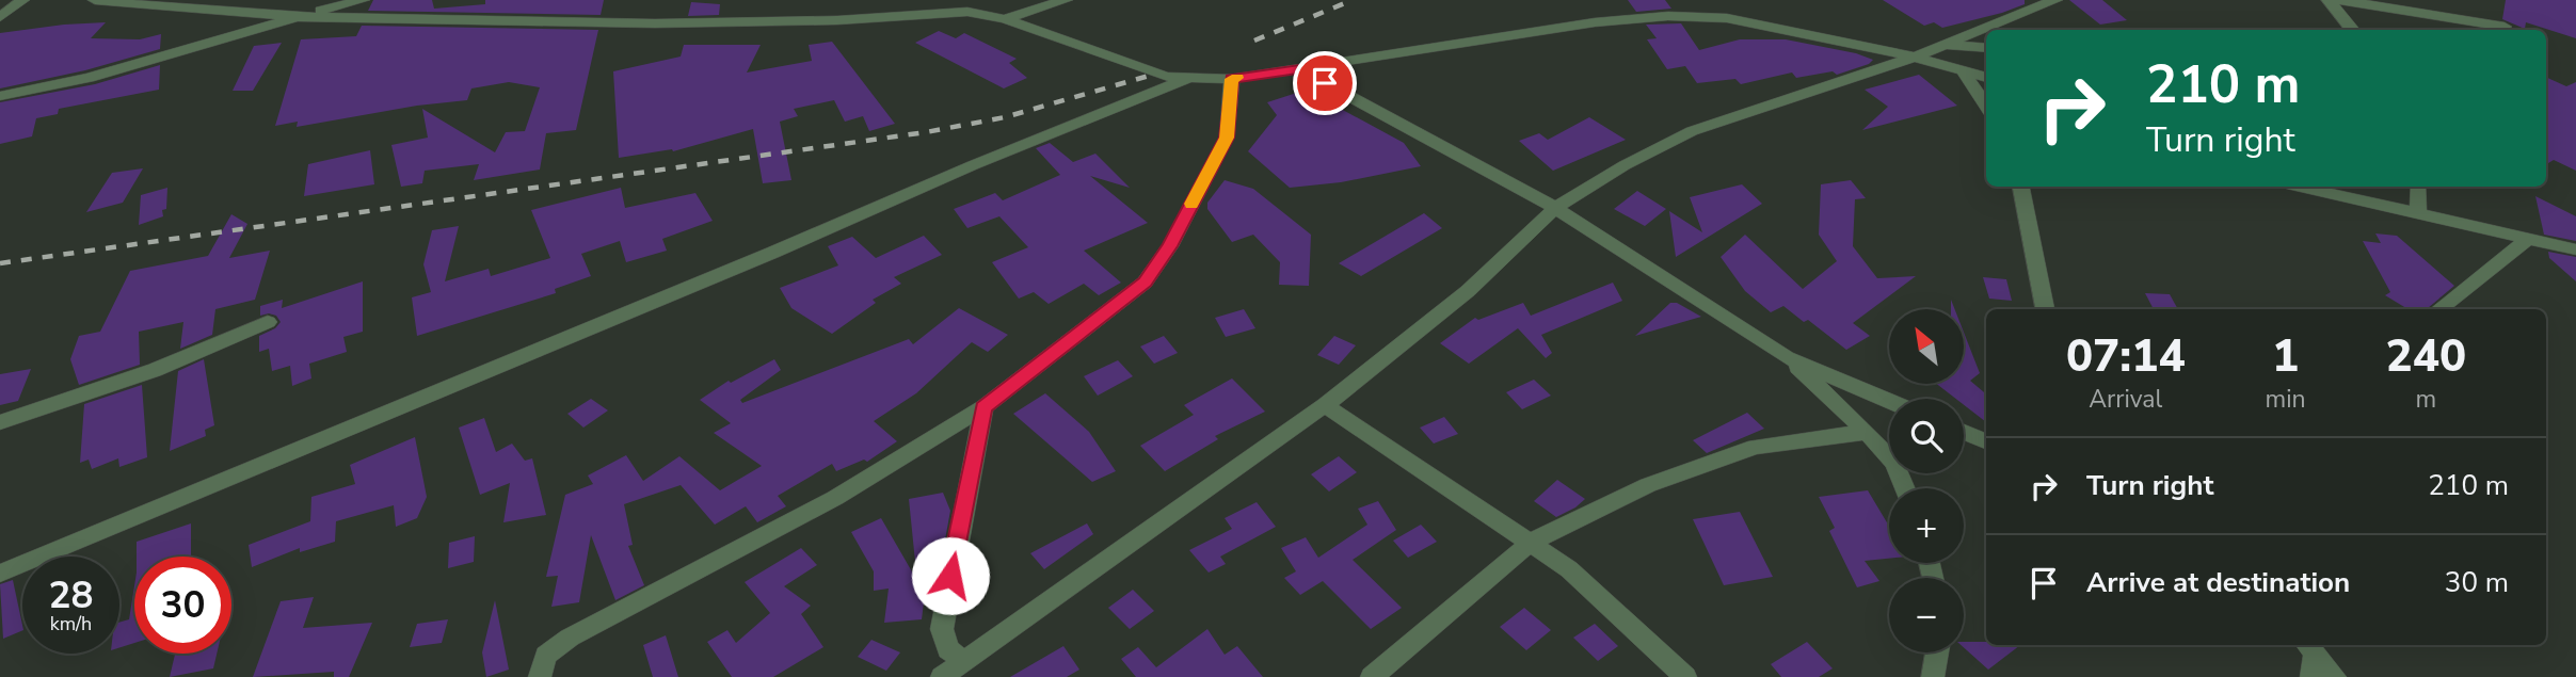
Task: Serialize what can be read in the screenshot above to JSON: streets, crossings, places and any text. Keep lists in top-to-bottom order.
{
  "north": "top left",
  "page": {
    "turn": ["210 m", "Turn right"],
    "map_buttons": ["+", "−"],
    "eta": [
      "07:14",
      "Arrival",
      "1",
      "min",
      "240",
      "m"
    ],
    "list": [
      {
        "name": "Turn right",
        "value": "210 m"
      },
      {
        "name": "Arrive at destination",
        "value": "30 m"
      }
    ],
    "speed": "28 km/h",
    "limit": "30"
  }
}
